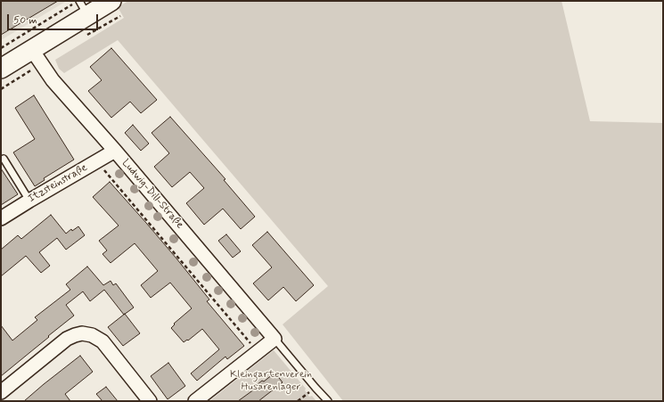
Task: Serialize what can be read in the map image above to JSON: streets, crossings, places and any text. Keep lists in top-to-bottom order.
{
  "streets": {
    "street": ["Itzsteinstraße", "Ludwig-Dill-Straße"]
  },
  "crossings": [
    ["Itzsteinstraße", "Ludwig-Dill-Straße"]
  ],
  "parks": ["Kleingartenverein Husarenlager"],
  "scale_bar": "50 m"
}
